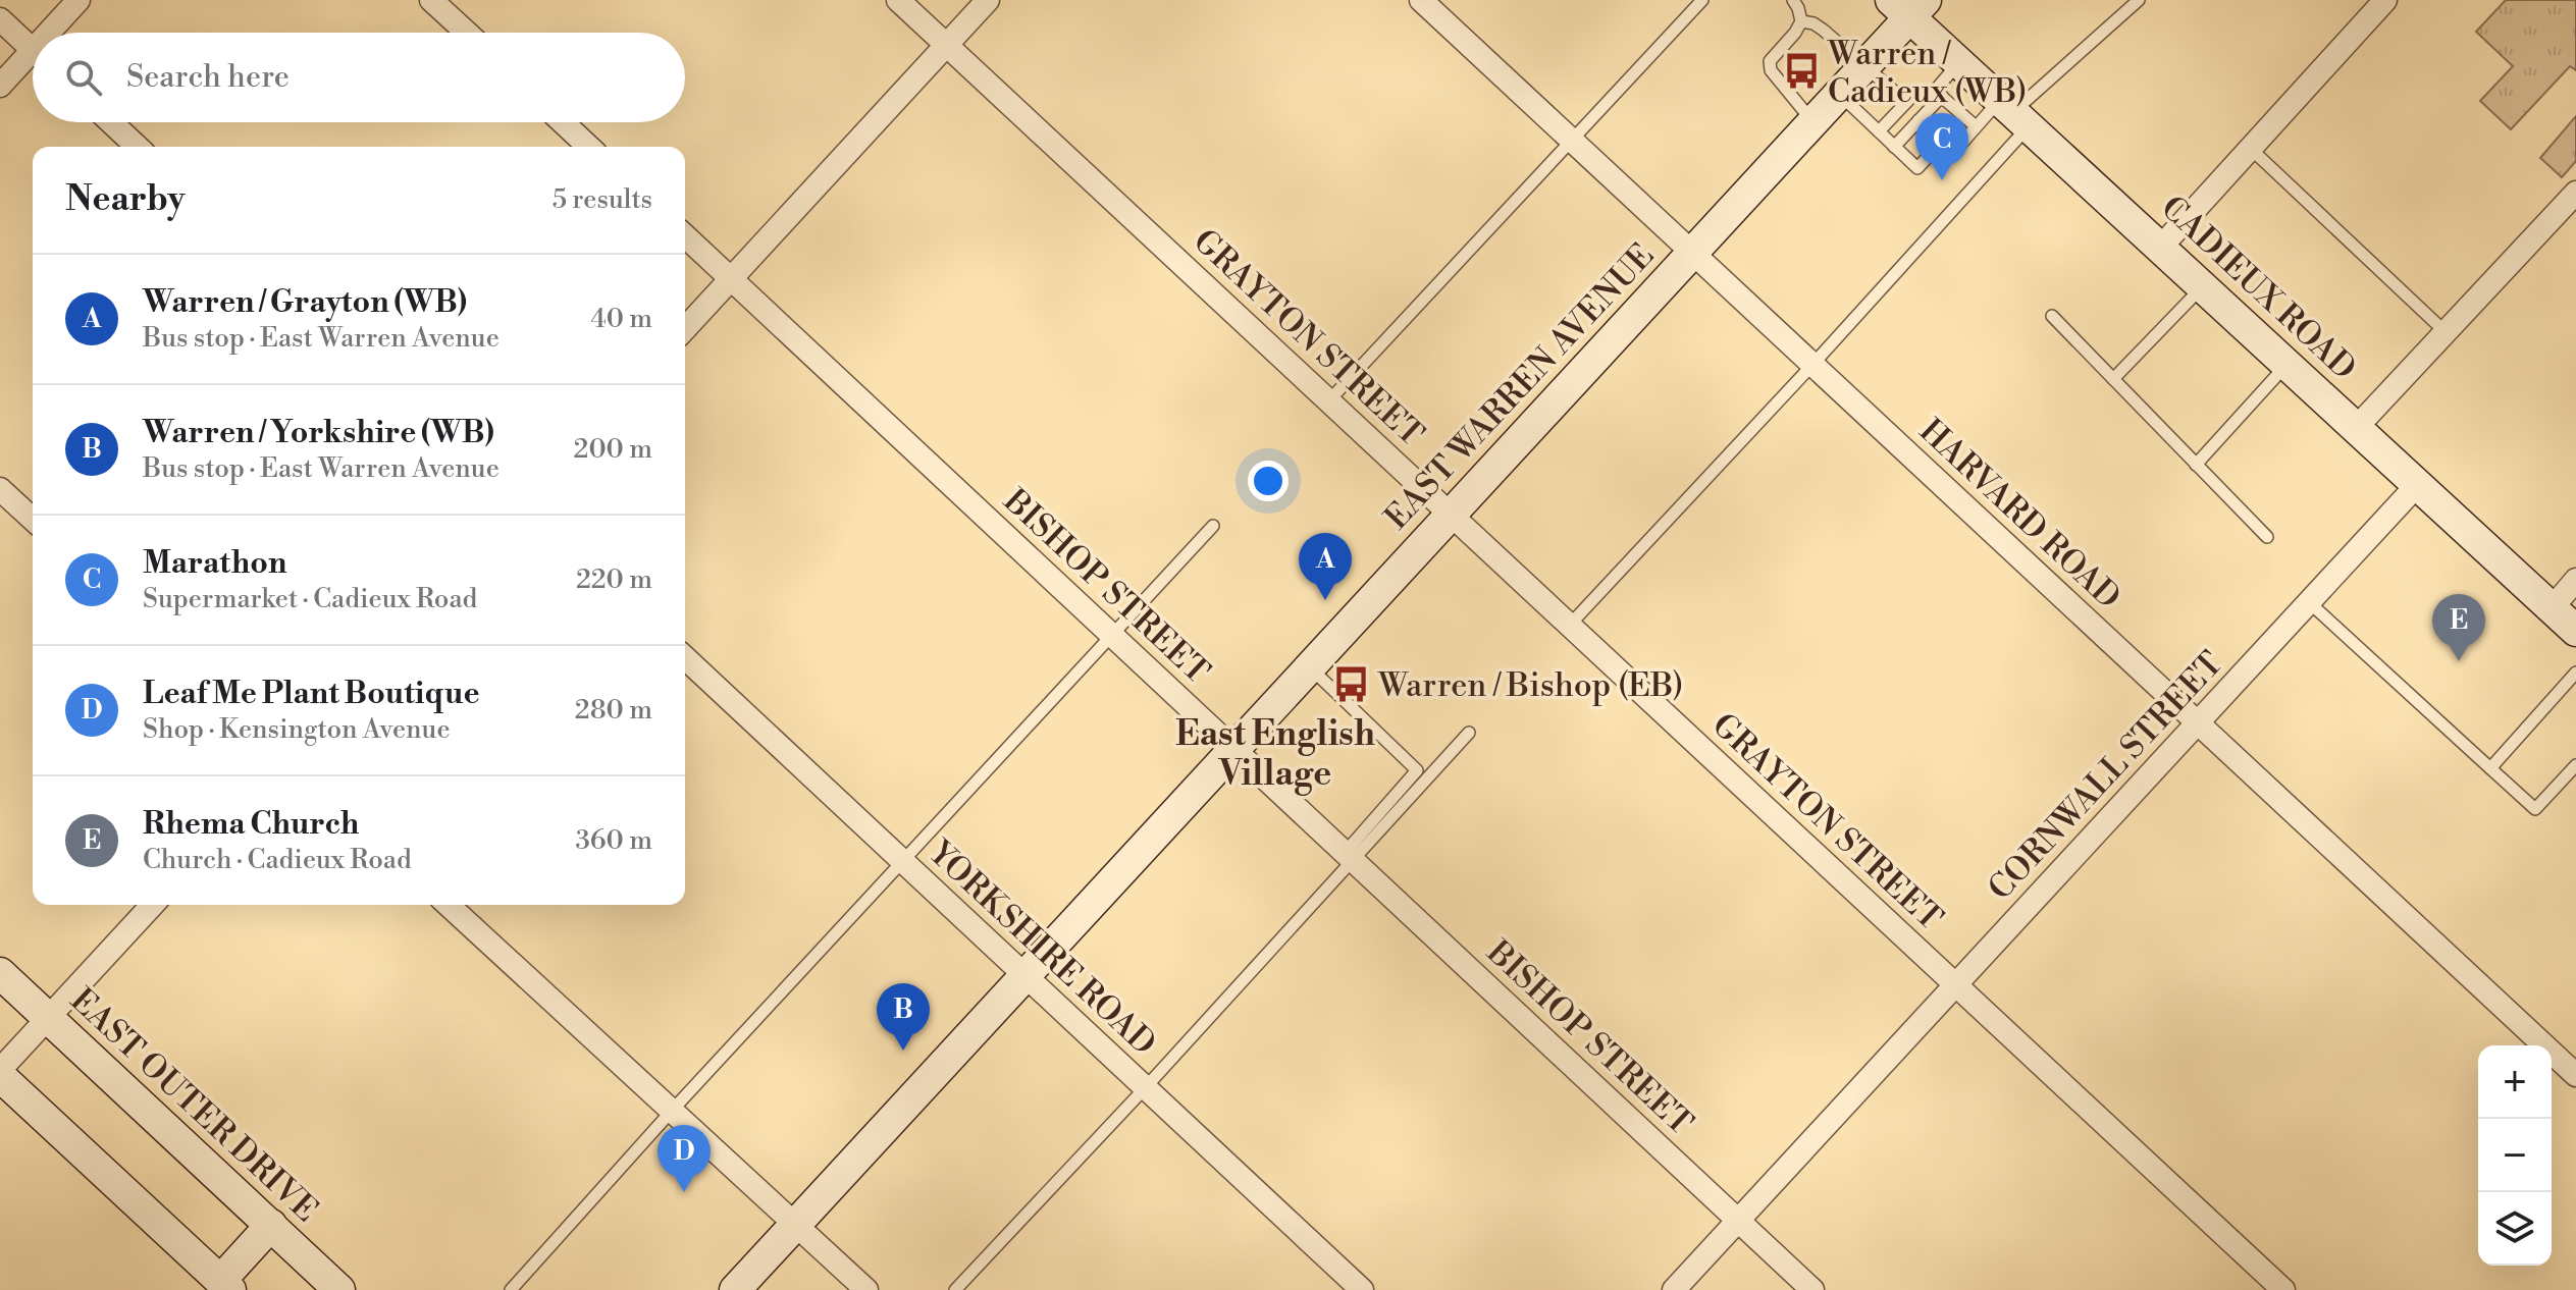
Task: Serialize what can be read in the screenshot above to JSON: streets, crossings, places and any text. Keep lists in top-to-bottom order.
{
  "streets": {
    "main road": ["CADIEUX ROAD", "EAST WARREN AVENUE", "EAST OUTER DRIVE"],
    "street": [
      "GRAYTON STREET",
      "HARVARD ROAD",
      "BISHOP STREET",
      "CORNWALL STREET",
      "YORKSHIRE ROAD"
    ]
  },
  "crossings": [
    ["CADIEUX ROAD", "EAST WARREN AVENUE"],
    ["CADIEUX ROAD", "CORNWALL STREET"],
    ["GRAYTON STREET", "EAST WARREN AVENUE"],
    ["GRAYTON STREET", "CORNWALL STREET"],
    ["EAST WARREN AVENUE", "HARVARD ROAD"],
    ["EAST WARREN AVENUE", "BISHOP STREET"],
    ["EAST WARREN AVENUE", "YORKSHIRE ROAD"],
    ["HARVARD ROAD", "CORNWALL STREET"],
    ["BISHOP STREET", "CORNWALL STREET"]
  ],
  "districts": ["East English Village"],
  "places": {
    "bus stop": ["Warren / Cadieux (WB)", "Warren / Bishop (EB)"]
  },
  "page": {
    "search": "Search here",
    "pins": [
      "C",
      "A",
      "E",
      "B",
      "D"
    ],
    "heading": ["Nearby", "5 results"],
    "list": [
      {
        "mark": "A",
        "name": "Warren / Grayton (WB)",
        "note": "Bus stop · East Warren Avenue",
        "value": "40 m"
      },
      {
        "mark": "B",
        "name": "Warren / Yorkshire (WB)",
        "note": "Bus stop · East Warren Avenue",
        "value": "200 m"
      },
      {
        "mark": "C",
        "name": "Marathon",
        "note": "Supermarket · Cadieux Road",
        "value": "220 m"
      },
      {
        "mark": "D",
        "name": "Leaf Me Plant Boutique",
        "note": "Shop · Kensington Avenue",
        "value": "280 m"
      },
      {
        "mark": "E",
        "name": "Rhema Church",
        "note": "Church · Cadieux Road",
        "value": "360 m"
      }
    ],
    "map_buttons": ["+", "−"]
  }
}
